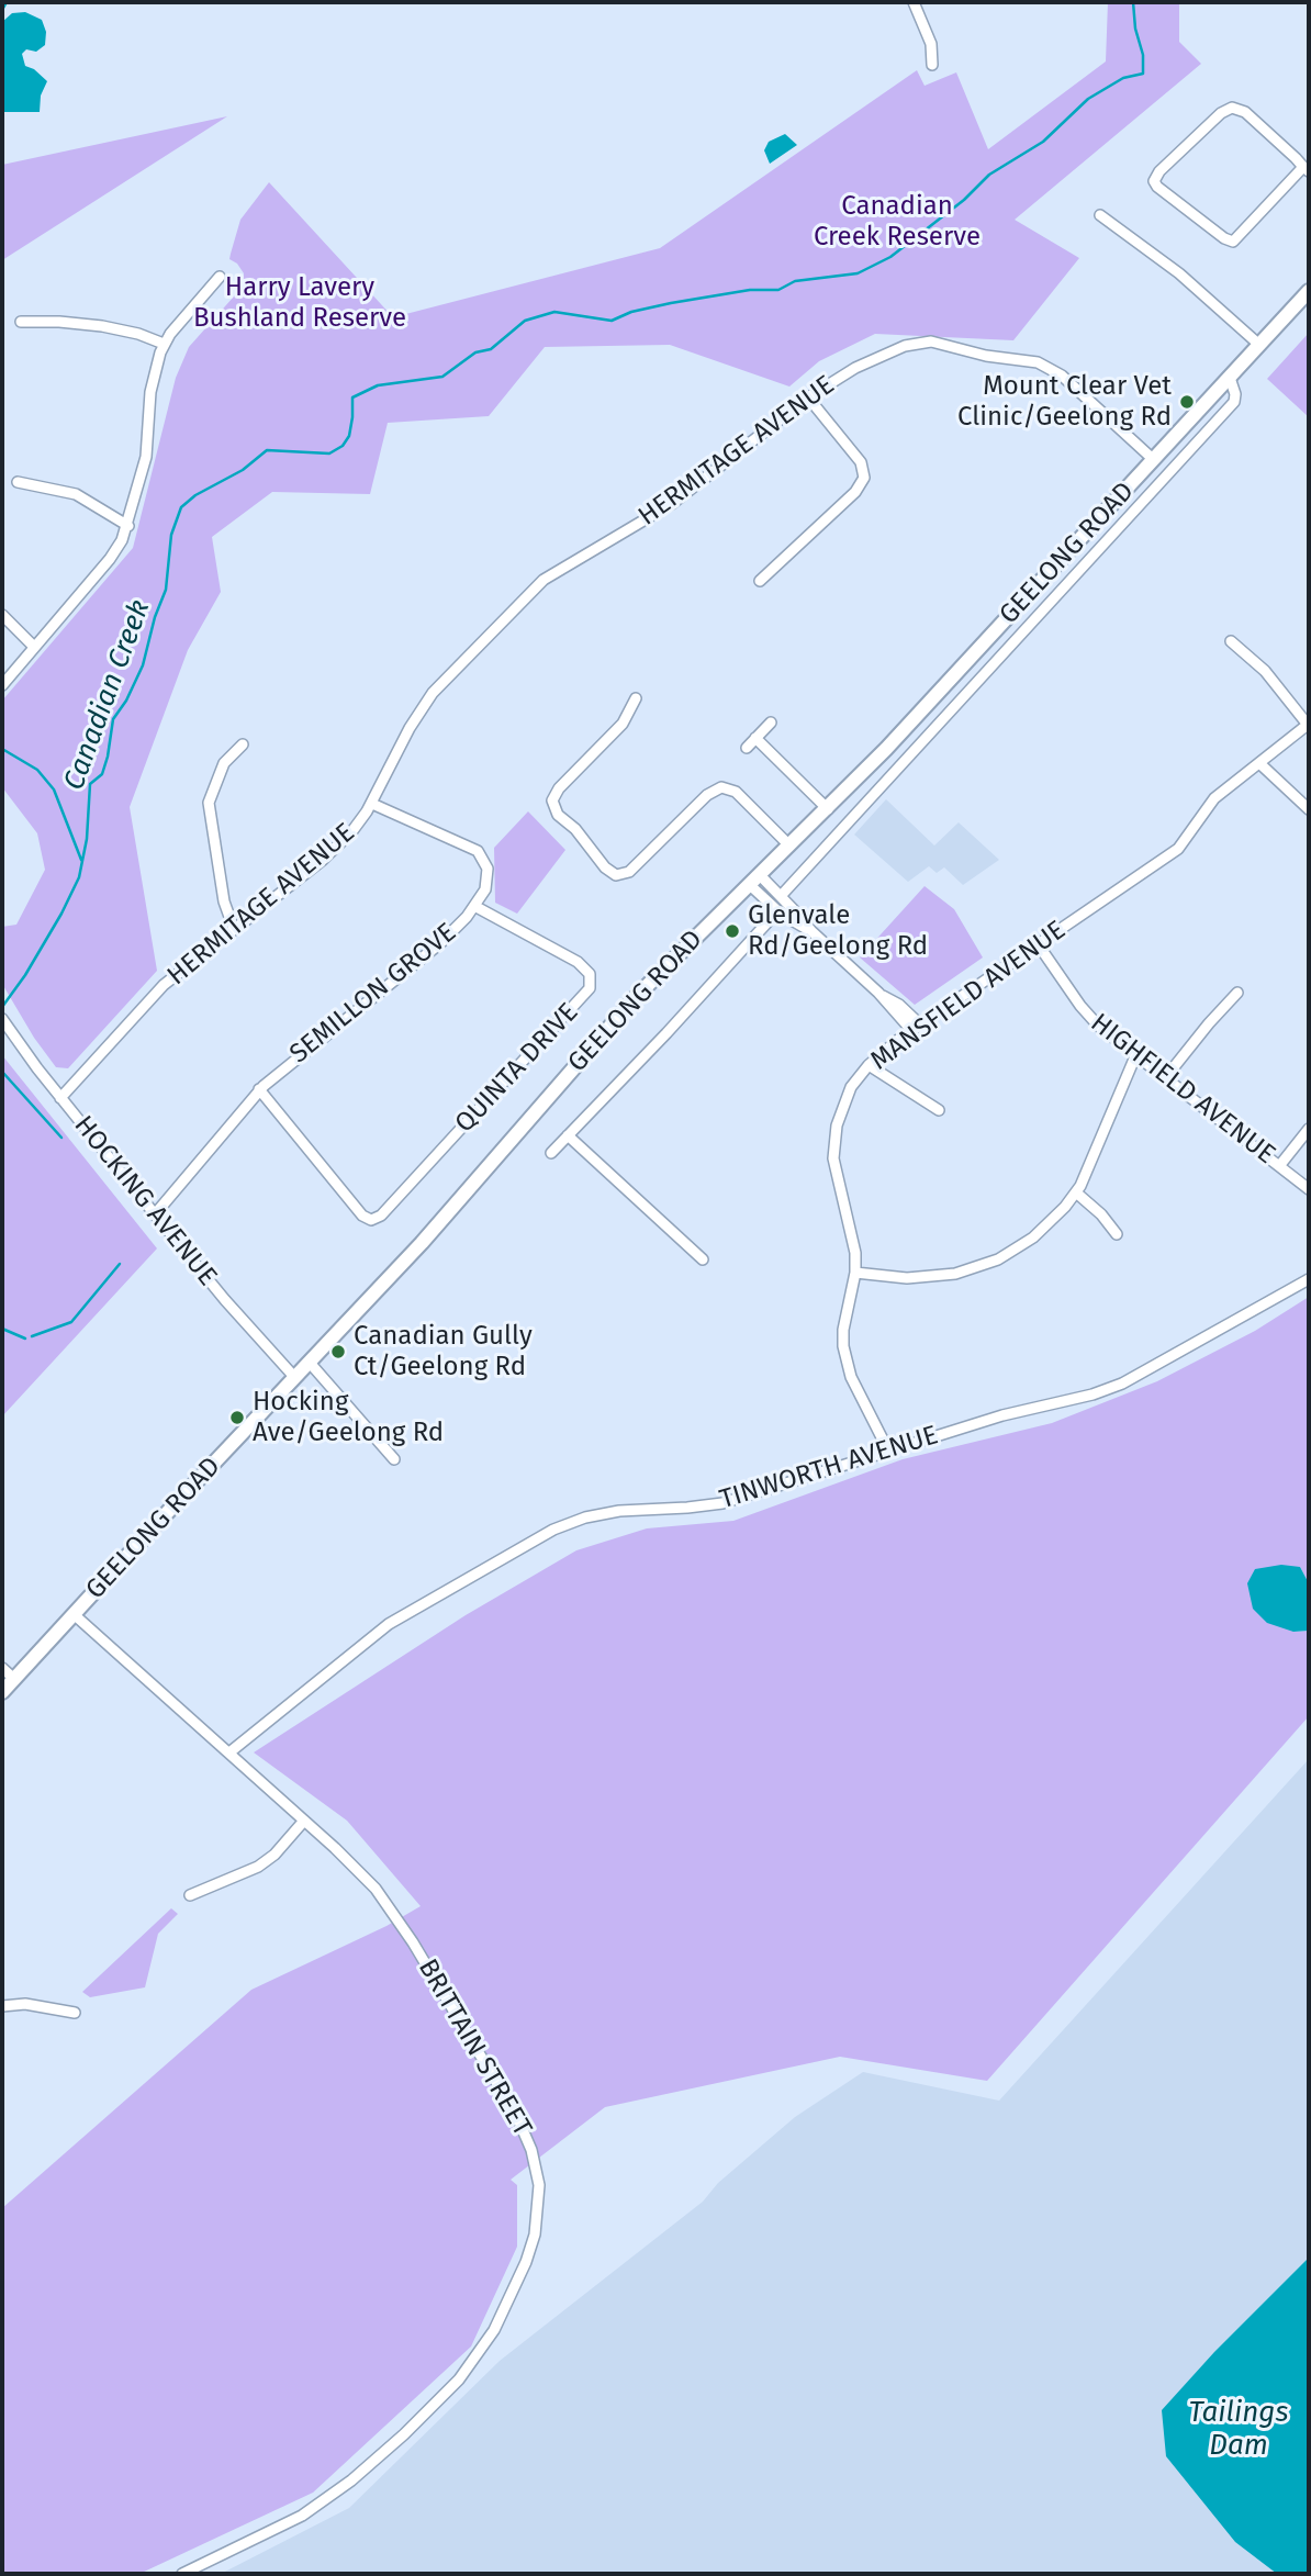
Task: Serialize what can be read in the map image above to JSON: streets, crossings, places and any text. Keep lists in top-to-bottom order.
{
  "streets": {
    "main road": ["GEELONG ROAD"],
    "street": [
      "HERMITAGE AVENUE",
      "SEMILLON GROVE",
      "MANSFIELD AVENUE",
      "QUINTA DRIVE",
      "HIGHFIELD AVENUE",
      "HOCKING AVENUE",
      "TINWORTH AVENUE",
      "BRITTAIN STREET"
    ]
  },
  "crossings": [
    ["HERMITAGE AVENUE", "GEELONG ROAD"],
    ["HERMITAGE AVENUE", "SEMILLON GROVE"],
    ["HERMITAGE AVENUE", "HOCKING AVENUE"],
    ["GEELONG ROAD", "HOCKING AVENUE"],
    ["SEMILLON GROVE", "QUINTA DRIVE"],
    ["SEMILLON GROVE", "HOCKING AVENUE"],
    ["MANSFIELD AVENUE", "HIGHFIELD AVENUE"],
    ["MANSFIELD AVENUE", "TINWORTH AVENUE"],
    ["TINWORTH AVENUE", "BRITTAIN STREET"]
  ],
  "water": ["Canadian Creek", "Tailings Dam"],
  "parks": ["Canadian Creek Reserve", "Harry Lavery Bushland Reserve"],
  "places": [
    "Mount Clear Vet Clinic/Geelong Rd",
    "Glenvale Rd/Geelong Rd",
    "Canadian Gully Ct/Geelong Rd",
    "Hocking Ave/Geelong Rd"
  ]
}
